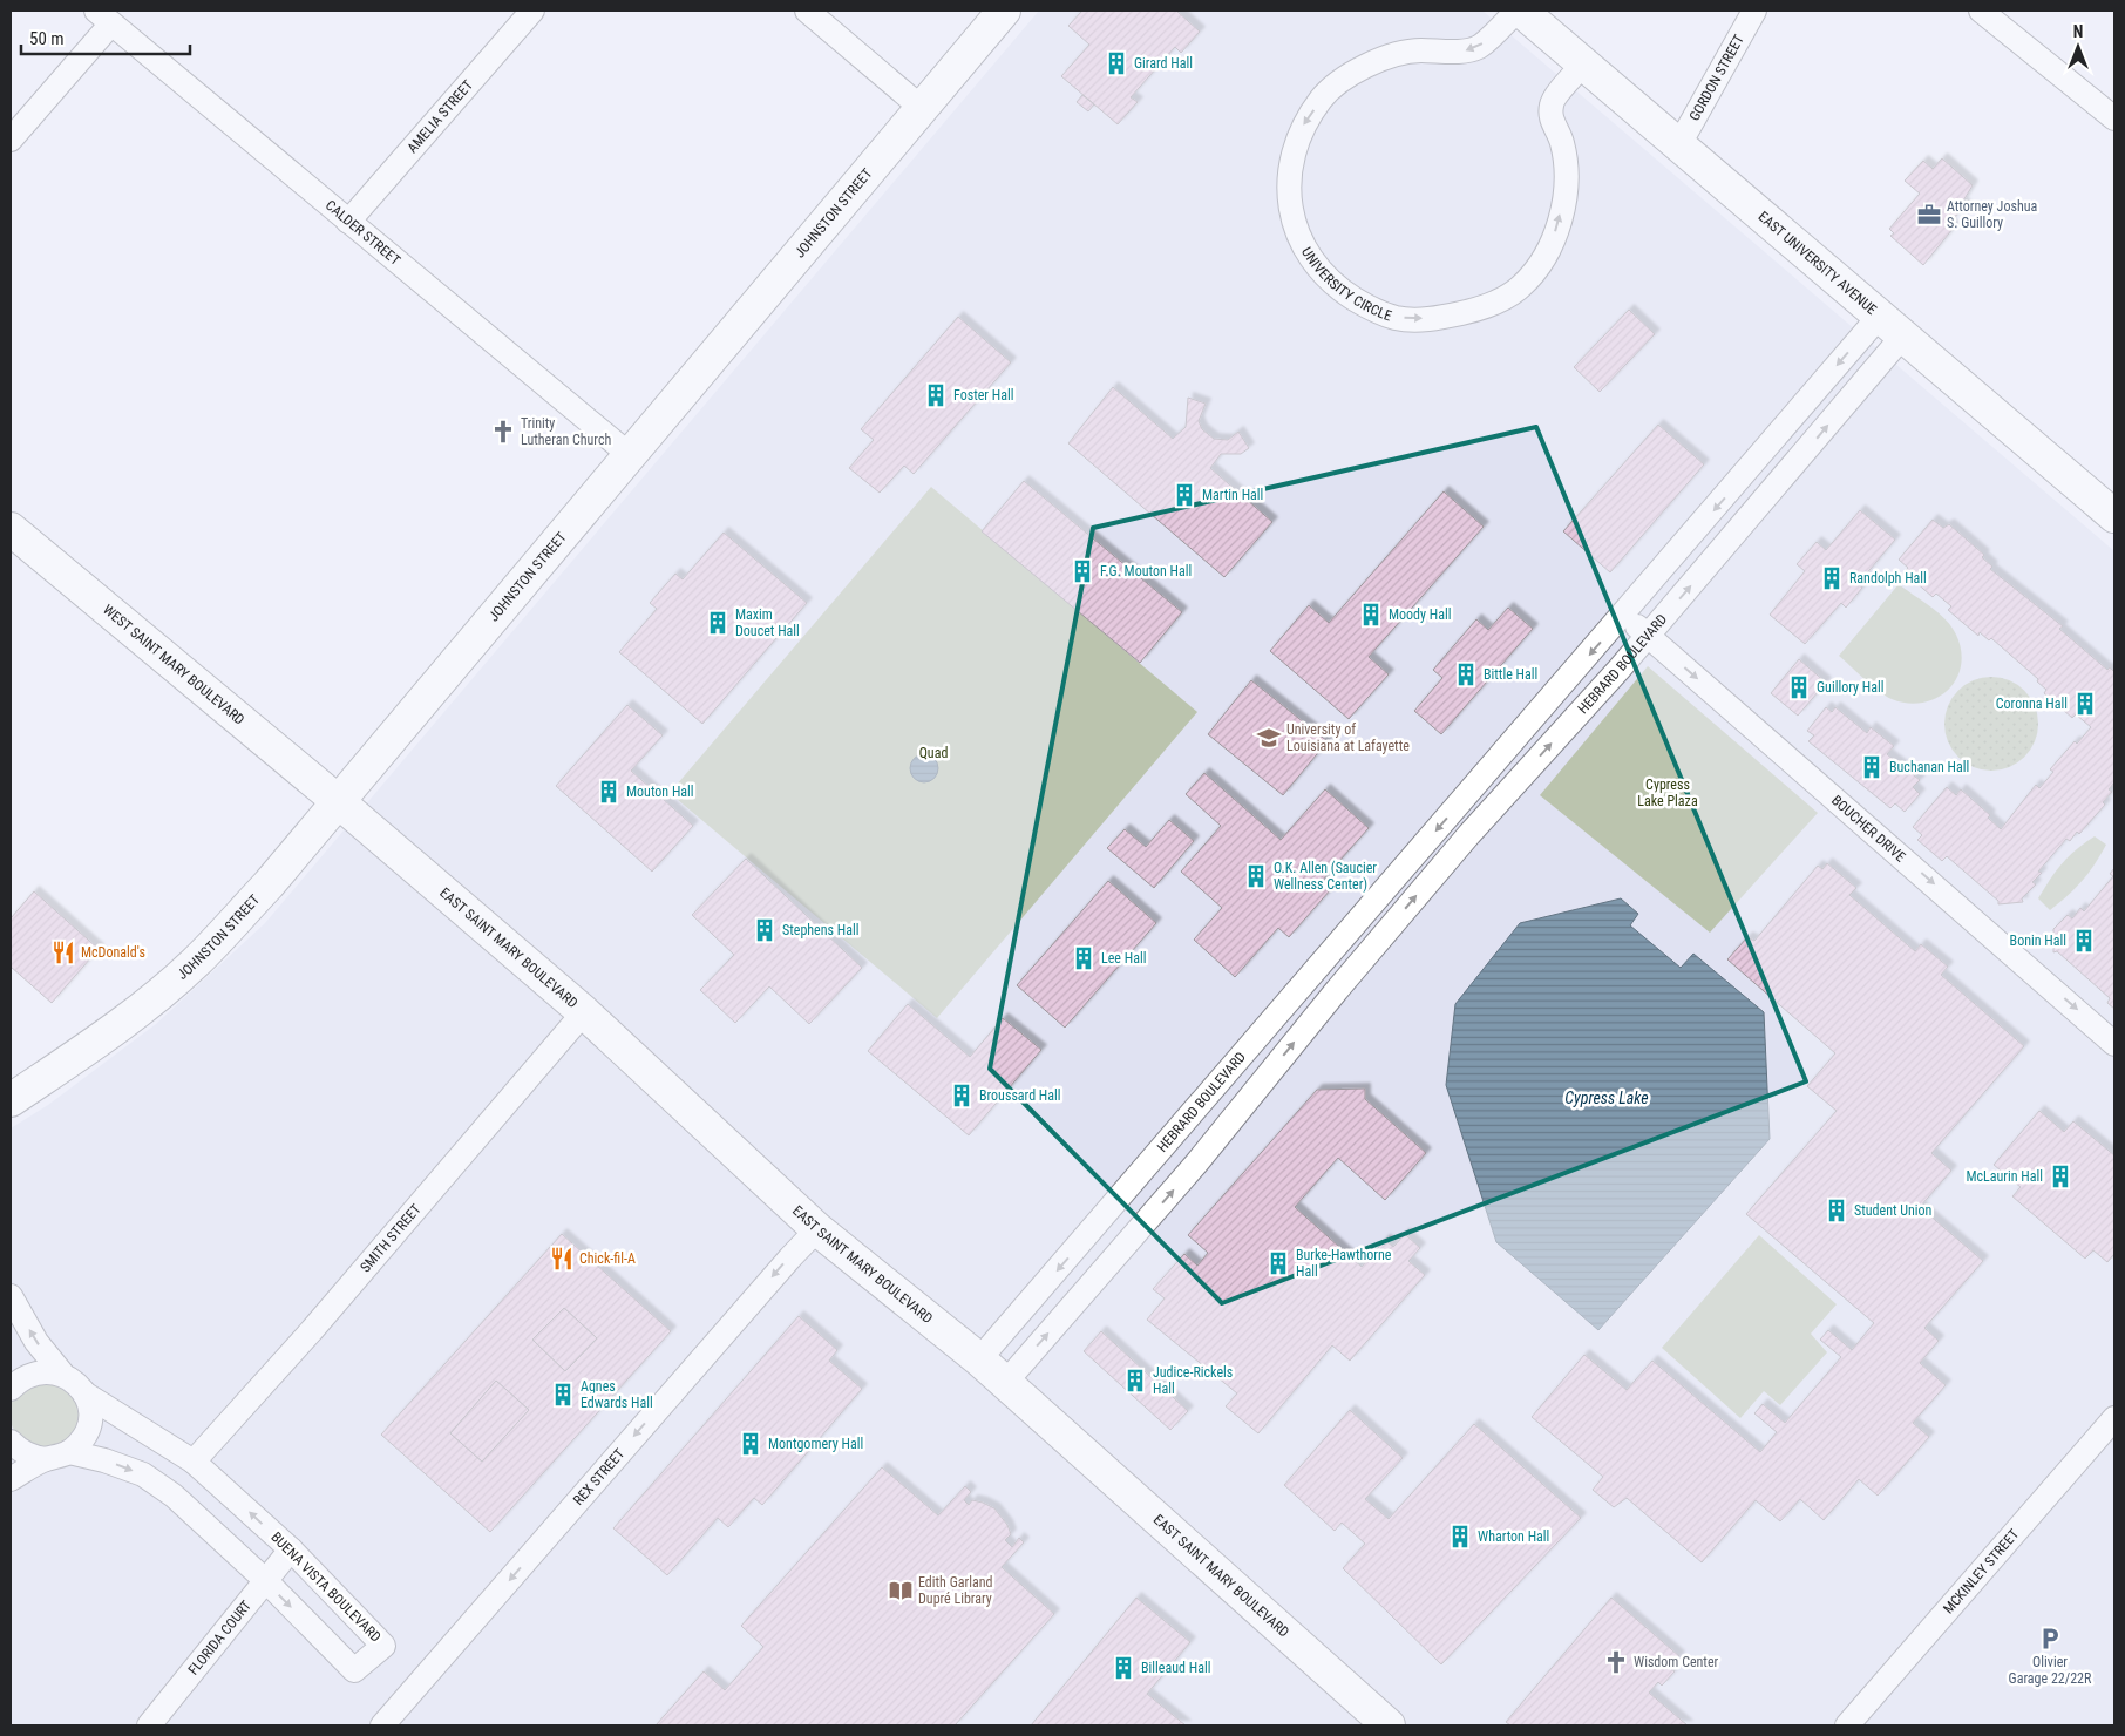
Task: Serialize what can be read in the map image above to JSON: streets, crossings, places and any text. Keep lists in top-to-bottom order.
{
  "streets": {
    "main road": [
      "JOHNSTON STREET",
      "EAST UNIVERSITY AVENUE",
      "WEST SAINT MARY BOULEVARD",
      "EAST SAINT MARY BOULEVARD"
    ],
    "street": [
      "GORDON STREET",
      "AMELIA STREET",
      "CALDER STREET",
      "UNIVERSITY CIRCLE",
      "HEBRARD BOULEVARD",
      "BOUCHER DRIVE",
      "SMITH STREET",
      "REX STREET",
      "MCKINLEY STREET",
      "BUENA VISTA BOULEVARD",
      "FLORIDA COURT"
    ]
  },
  "crossings": [
    ["GORDON STREET", "EAST UNIVERSITY AVENUE"],
    ["AMELIA STREET", "CALDER STREET"],
    ["JOHNSTON STREET", "CALDER STREET"],
    ["JOHNSTON STREET", "WEST SAINT MARY BOULEVARD"],
    ["JOHNSTON STREET", "EAST SAINT MARY BOULEVARD"],
    ["EAST UNIVERSITY AVENUE", "UNIVERSITY CIRCLE"],
    ["EAST UNIVERSITY AVENUE", "HEBRARD BOULEVARD"],
    ["HEBRARD BOULEVARD", "BOUCHER DRIVE"],
    ["HEBRARD BOULEVARD", "EAST SAINT MARY BOULEVARD"],
    ["WEST SAINT MARY BOULEVARD", "EAST SAINT MARY BOULEVARD"],
    ["EAST SAINT MARY BOULEVARD", "SMITH STREET"],
    ["EAST SAINT MARY BOULEVARD", "REX STREET"],
    ["SMITH STREET", "BUENA VISTA BOULEVARD"],
    ["BUENA VISTA BOULEVARD", "FLORIDA COURT"]
  ],
  "one_way": ["BOUCHER DRIVE", "REX STREET"],
  "water": ["Cypress Lake"],
  "parks": ["Quad", "Cypress Lake Plaza"],
  "places": {
    "building": [
      "Girard Hall",
      "Foster Hall",
      "Martin Hall",
      "F.G. Mouton Hall",
      "Randolph Hall",
      "Moody Hall",
      "Maxim Doucet Hall",
      "Bittle Hall",
      "Guillory Hall",
      "Coronna Hall",
      "Buchanan Hall",
      "Mouton Hall",
      "O.K. Allen (Saucier Wellness Center)",
      "Stephens Hall",
      "Bonin Hall",
      "Lee Hall",
      "Broussard Hall",
      "McLaurin Hall",
      "Student Union",
      "Burke-Hawthorne Hall",
      "Judice-Rickels Hall",
      "Agnes Edwards Hall",
      "Montgomery Hall",
      "Wharton Hall",
      "Billeaud Hall"
    ],
    "office": ["Attorney Joshua S. Guillory"],
    "church": ["Trinity Lutheran Church", "Wisdom Center"],
    "school or university": ["University of Louisiana at Lafayette"],
    "restaurant": ["McDonald's", "Chick-fil-A"],
    "library": ["Edith Garland Dupré Library"],
    "parking": ["Olivier Garage 22/22R"]
  },
  "scale_bar": "50 m",
  "north": "top"
}
